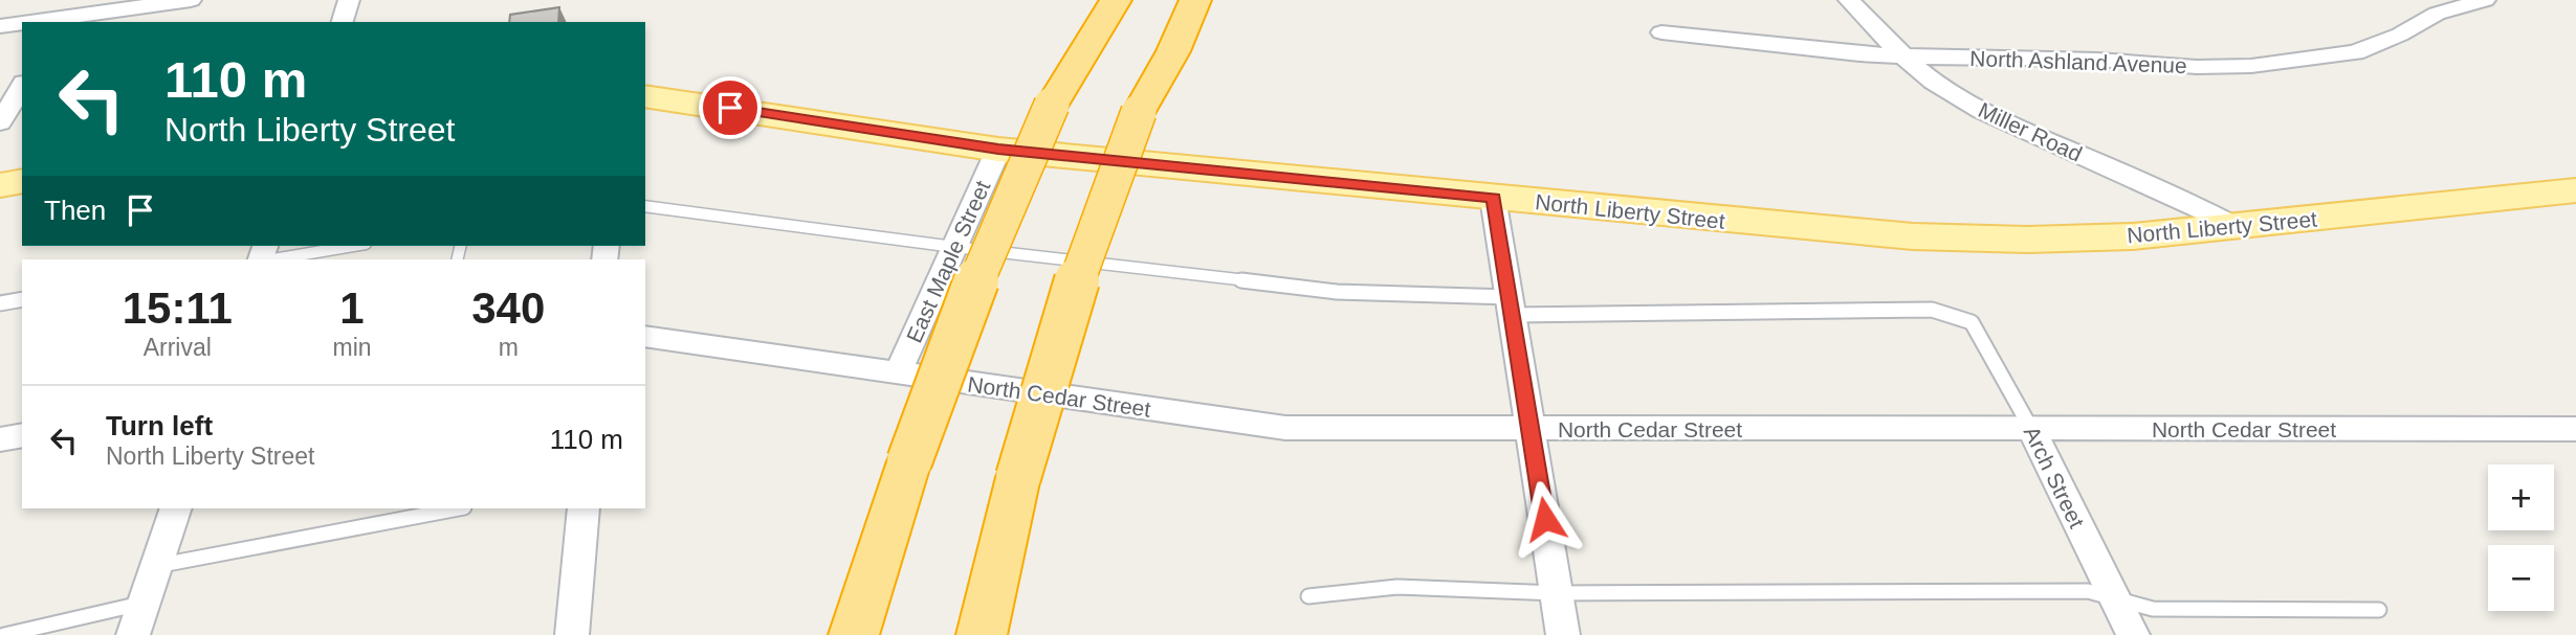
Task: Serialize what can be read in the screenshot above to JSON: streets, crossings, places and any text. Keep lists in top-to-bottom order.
{
  "streets": {
    "main road": ["North Liberty Street"],
    "street": [
      "North Ashland Avenue",
      "Miller Road",
      "East Maple Street",
      "North Cedar Street",
      "Arch Street"
    ]
  },
  "crossings": [
    ["North Ashland Avenue", "Miller Road"],
    ["Miller Road", "North Liberty Street"],
    ["North Liberty Street", "East Maple Street"],
    ["East Maple Street", "North Cedar Street"],
    ["North Cedar Street", "Arch Street"]
  ],
  "page": {
    "turn": ["110 m", "North Liberty Street"],
    "then": "Then",
    "eta": [
      "15:11",
      "Arrival",
      "1",
      "min",
      "340",
      "m"
    ],
    "list": [
      {
        "name": "Turn left",
        "note": "North Liberty Street",
        "value": "110 m"
      }
    ],
    "map_buttons": ["+", "−"]
  }
}
